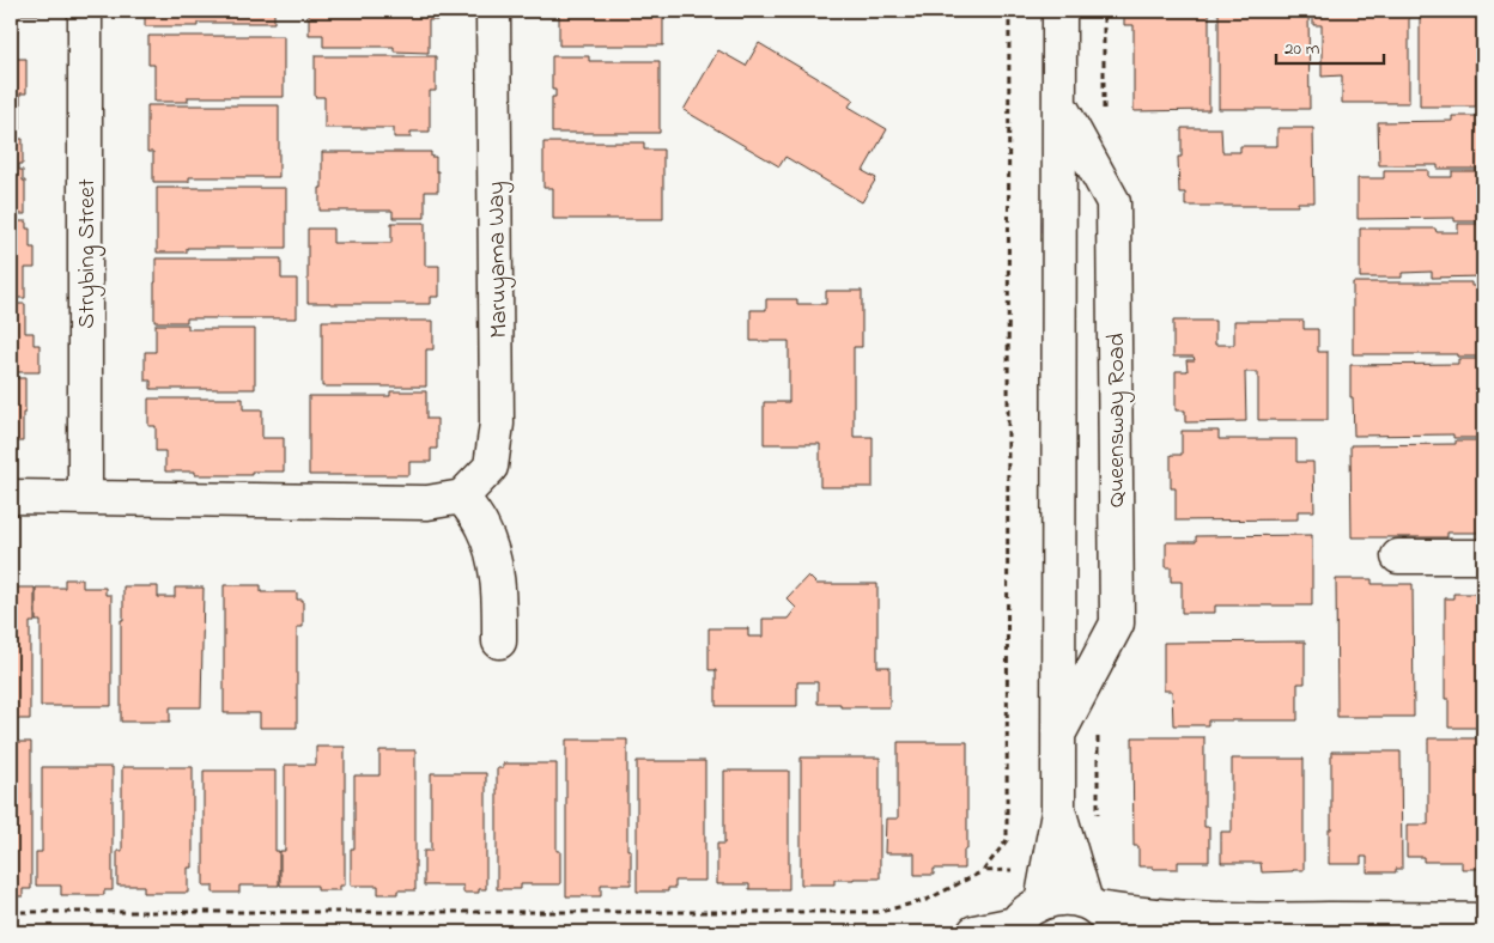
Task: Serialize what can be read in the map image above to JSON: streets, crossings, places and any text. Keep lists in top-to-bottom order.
{
  "streets": {
    "street": ["Strybing Street", "Maruyama Way", "Queensway Road"]
  },
  "scale_bar": "20 m"
}
